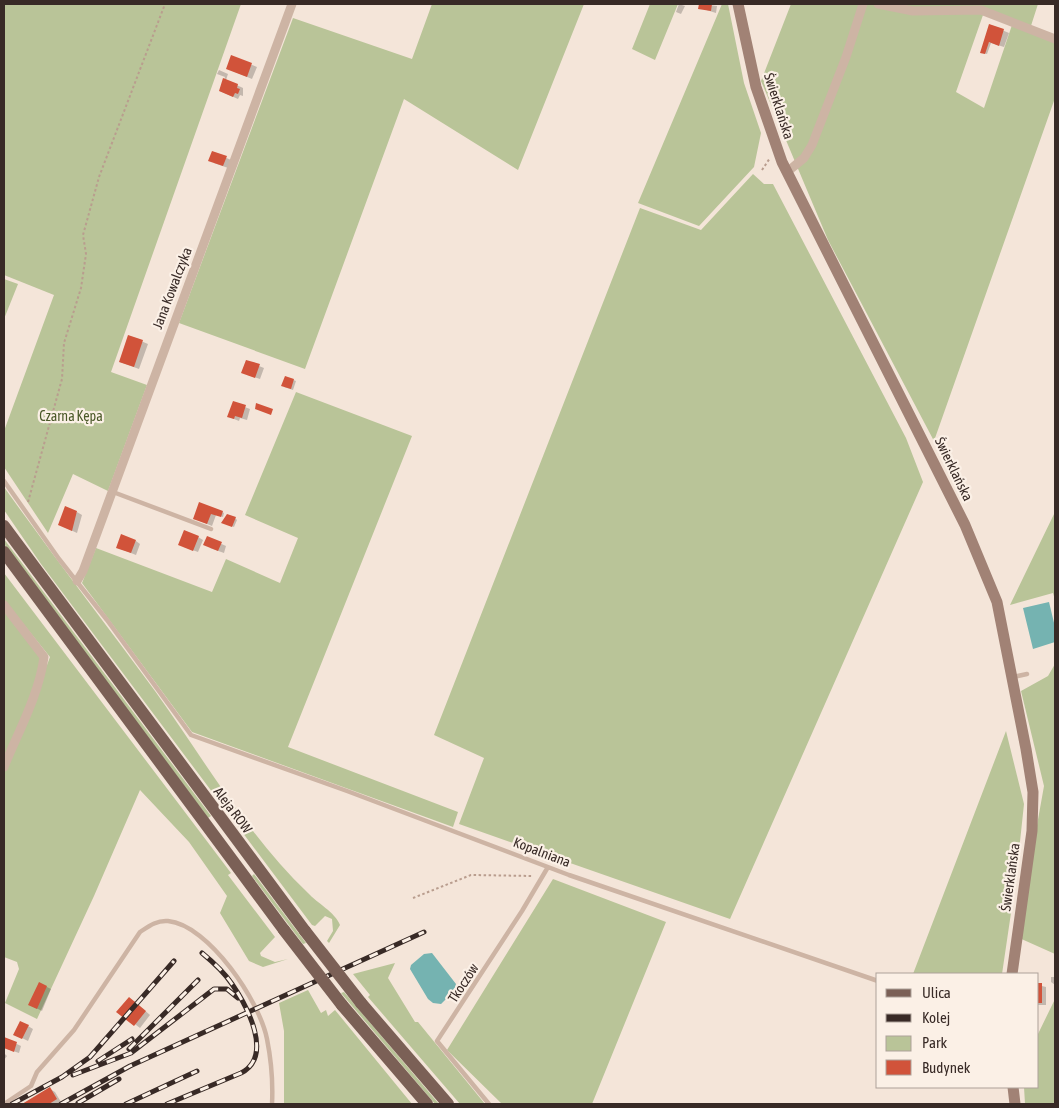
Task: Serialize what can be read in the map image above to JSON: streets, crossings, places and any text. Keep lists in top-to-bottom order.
{
  "streets": {
    "main road": ["Aleja ROW"],
    "street": ["Świerklańska", "Jana Kowalczyka"],
    "lane": ["Kopalniana", "Tkoczów"]
  },
  "crossings": [
    ["Jana Kowalczyka", "Kopalniana"],
    ["Kopalniana", "Tkoczów"]
  ],
  "parks": ["Czarna Kępa"],
  "legend": [
    "Ulica",
    "Kolej",
    "Park",
    "Budynek"
  ]
}
